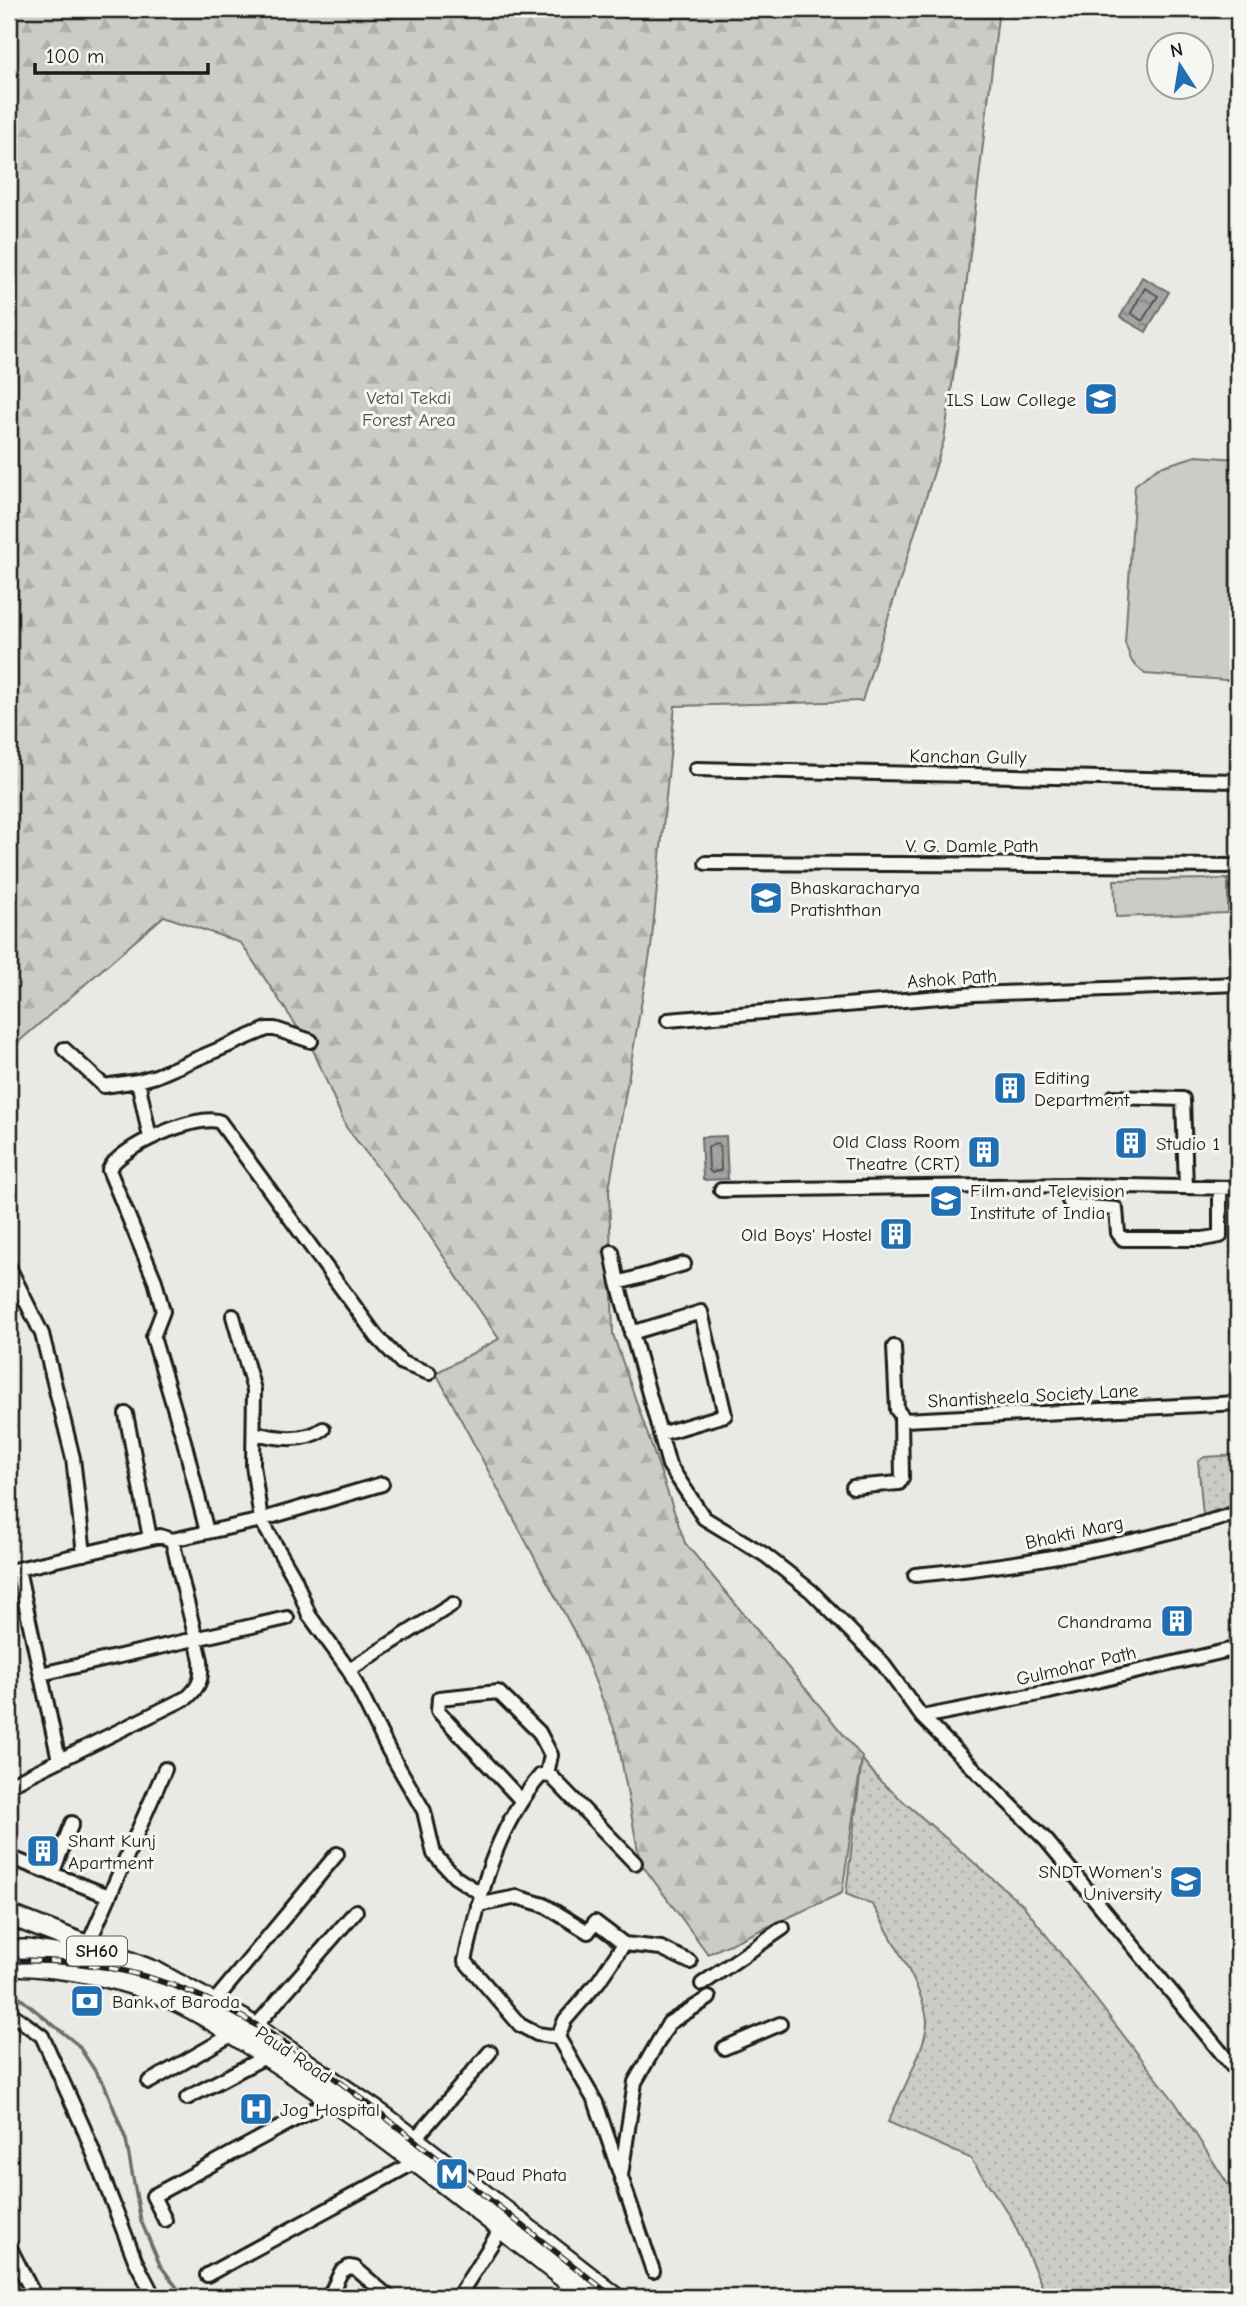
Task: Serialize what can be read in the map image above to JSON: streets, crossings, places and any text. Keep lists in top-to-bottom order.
{
  "streets": {
    "main road": ["SH60", "Paud Road"],
    "street": [
      "Kanchan Gully",
      "V. G. Damle Path",
      "Ashok Path",
      "Shantisheela Society Lane",
      "Bhakti Marg",
      "Gulmohar Path"
    ]
  },
  "parks": ["Vetal Tekdi Forest Area"],
  "places": {
    "school or university": [
      "ILS Law College",
      "Bhaskaracharya Pratishthan",
      "Film and Television Institute of India",
      "SNDT Women's University"
    ],
    "building": [
      "Editing Department",
      "Studio 1",
      "Old Class Room Theatre (CRT)",
      "Old Boys' Hostel",
      "Chandrama",
      "Shant Kunj Apartment"
    ],
    "bank": ["Bank of Baroda"],
    "hospital": ["Jog Hospital"],
    "metro station": ["Paud Phata"]
  },
  "scale_bar": "100 m",
  "north": "top"
}
